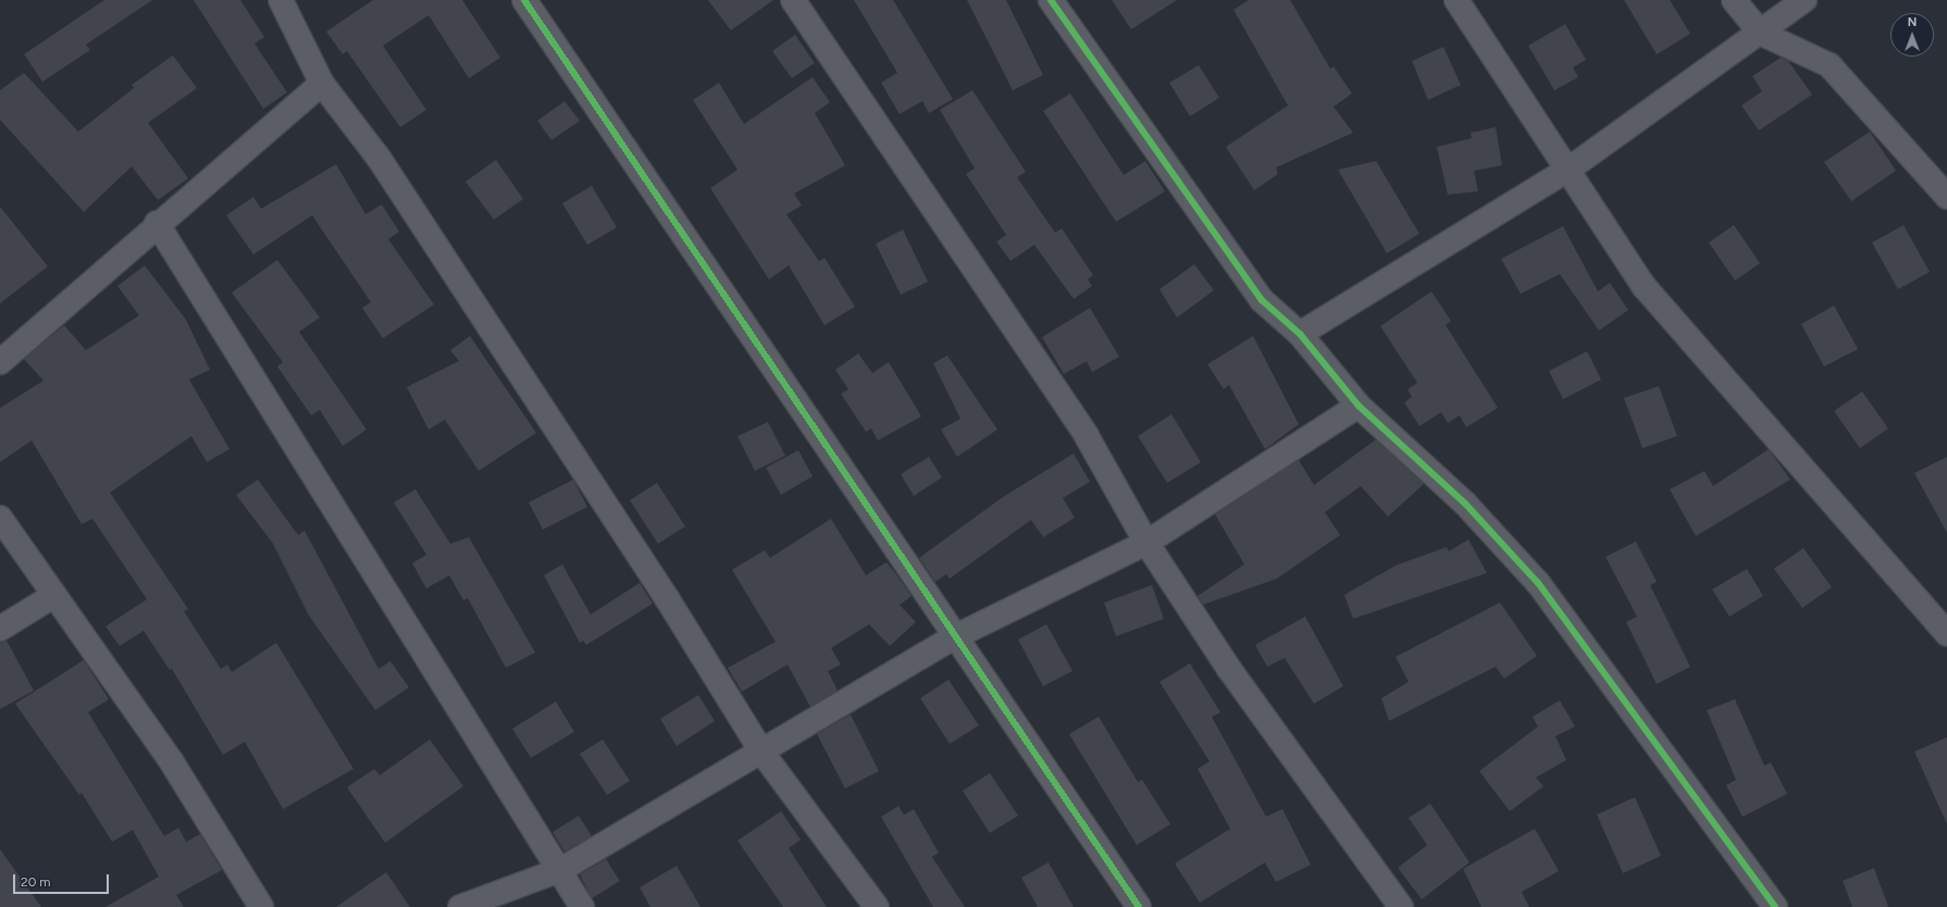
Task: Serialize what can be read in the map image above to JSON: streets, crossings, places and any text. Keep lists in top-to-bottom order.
{
  "scale_bar": "20 m",
  "north": "top"
}
